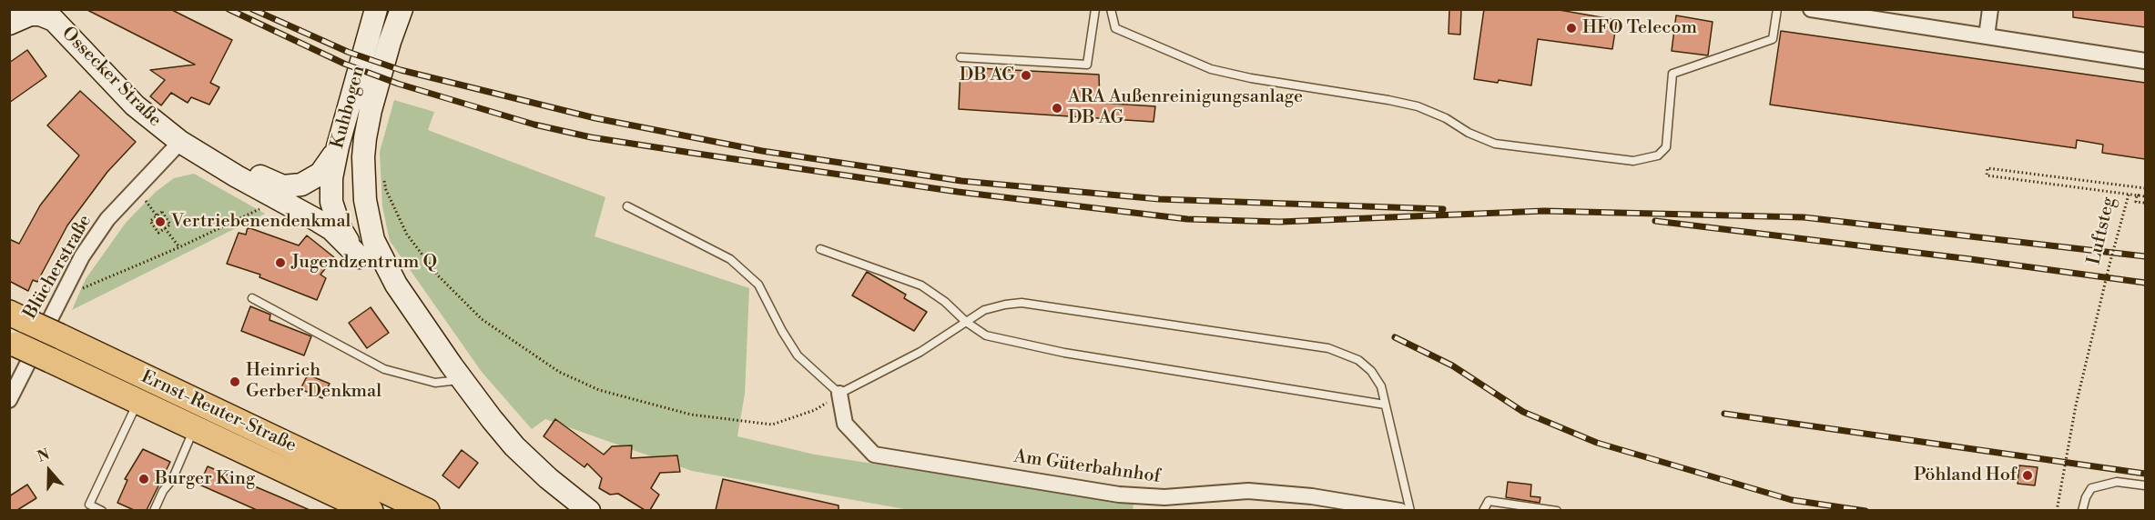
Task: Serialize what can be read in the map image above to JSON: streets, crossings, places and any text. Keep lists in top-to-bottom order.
{
  "streets": {
    "main road": ["Ossecker Straße", "Kuhbogen", "Ernst-Reuter-Straße"],
    "street": ["Blücherstraße", "Am Güterbahnhof"],
    "path": ["Luftsteg"]
  },
  "crossings": [
    ["Ossecker Straße", "Kuhbogen"],
    ["Ossecker Straße", "Blücherstraße"]
  ],
  "places": [
    "HFO Telecom",
    "DB AG",
    "ARA Außenreinigungsanlage DB AG",
    "Vertriebenendenkmal",
    "Jugendzentrum Q",
    "Heinrich Gerber Denkmal",
    "Pöhland Hof",
    "Burger King"
  ],
  "north": "top"
}
